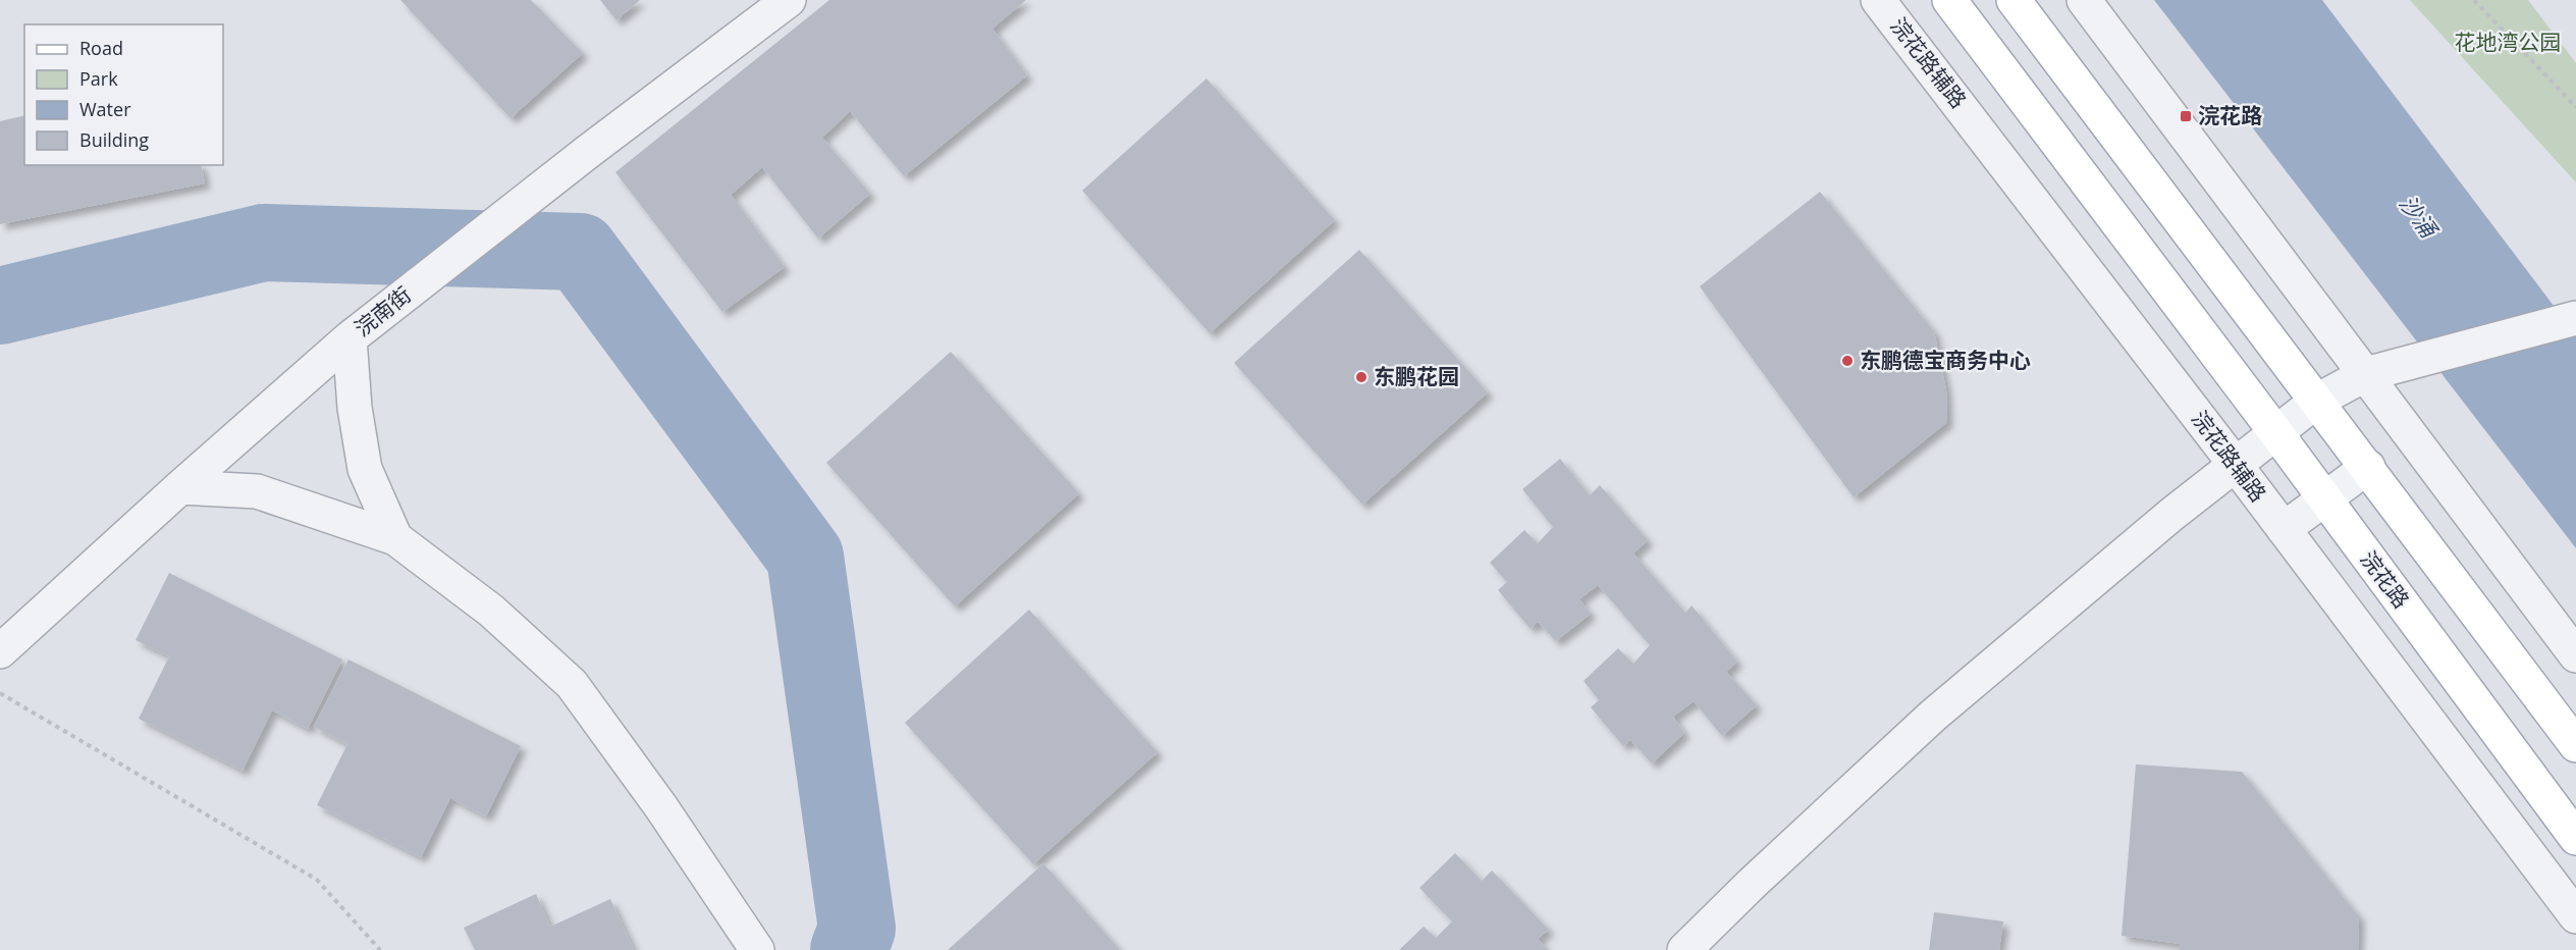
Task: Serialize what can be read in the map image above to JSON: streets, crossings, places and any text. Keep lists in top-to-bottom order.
{
  "streets": {
    "main road": ["浣花路"],
    "street": ["浣花路辅路", "浣南街"]
  },
  "water": ["沙涌"],
  "parks": ["花地湾公园"],
  "places": {
    "transit": ["浣花路"],
    "other": ["东鹏德宝商务中心", "东鹏花园"]
  },
  "legend": [
    "Road",
    "Park",
    "Water",
    "Building"
  ]
}
